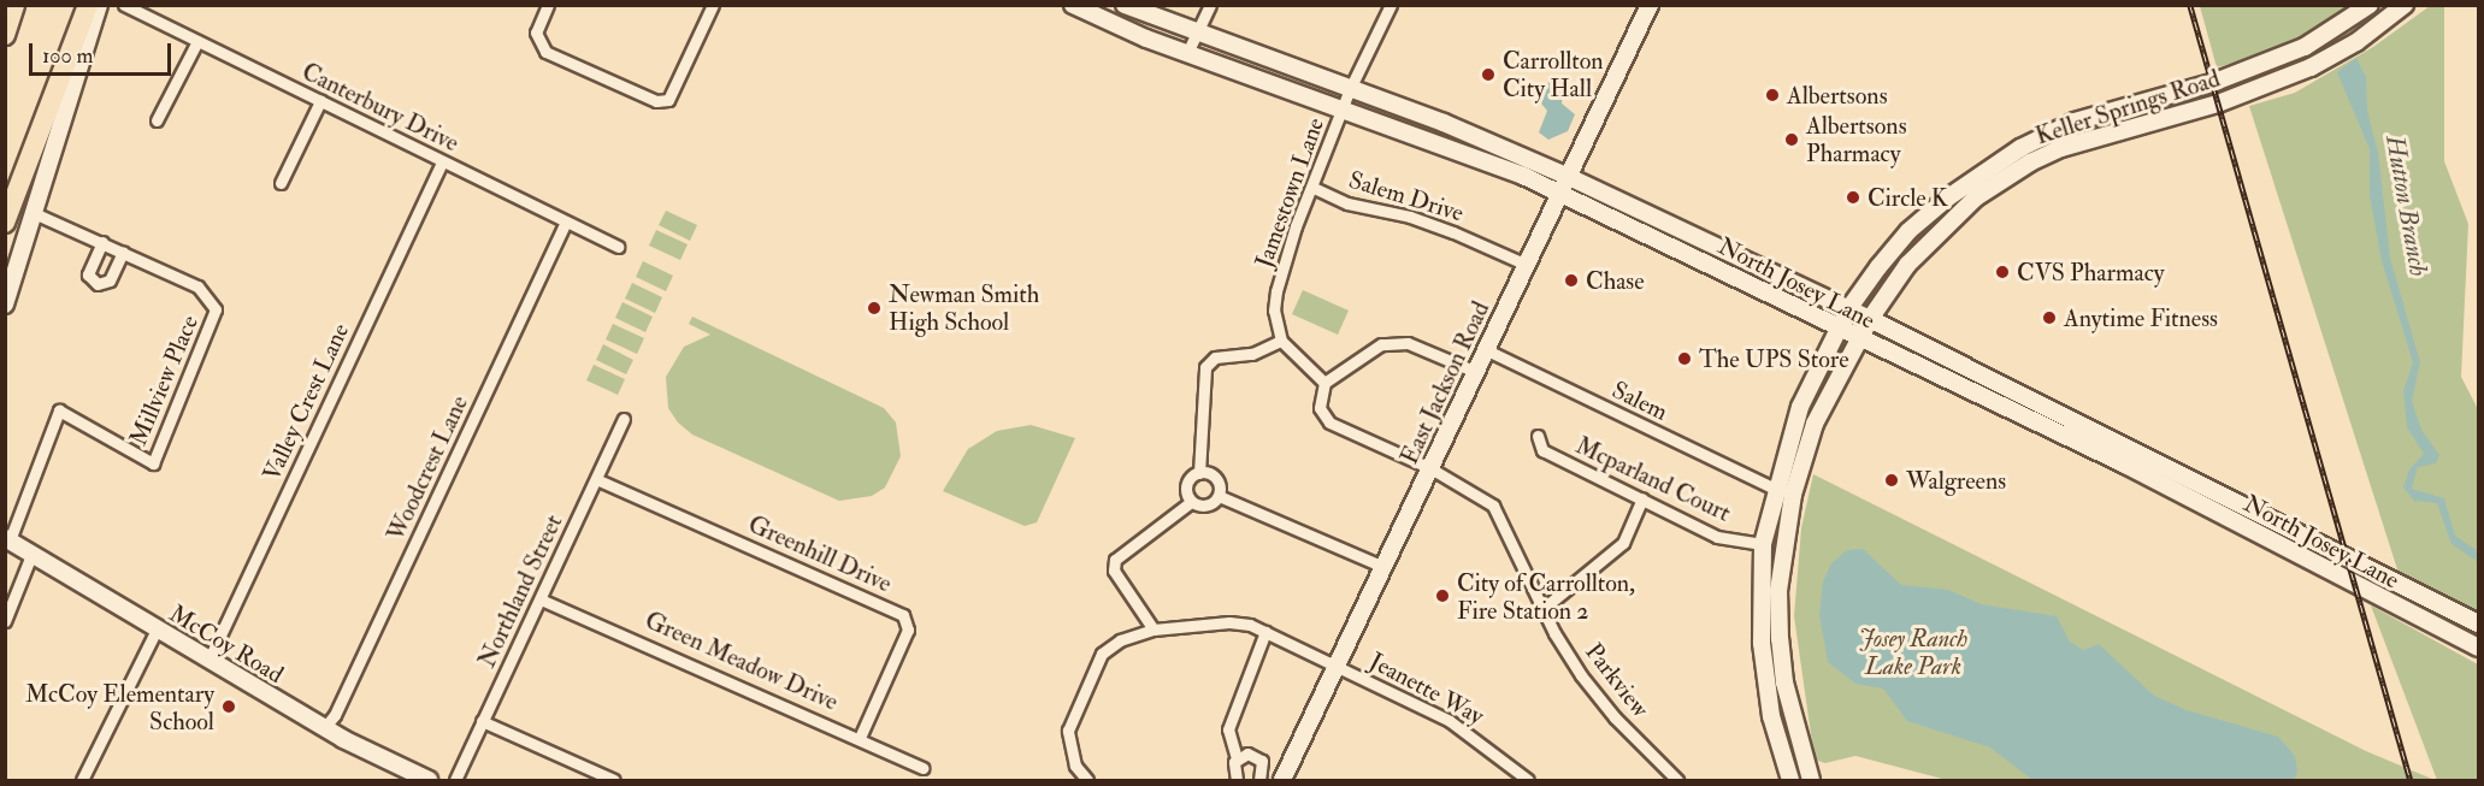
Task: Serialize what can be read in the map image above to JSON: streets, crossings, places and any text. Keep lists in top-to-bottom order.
{
  "streets": {
    "main road": [
      "Keller Springs Road",
      "North Josey Lane",
      "East Jackson Road",
      "McCoy Road"
    ],
    "street": [
      "Canterbury Drive",
      "Jamestown Lane",
      "Salem Drive",
      "Millview Place",
      "Salem",
      "Valley Crest Lane",
      "Woodcrest Lane",
      "Mcparland Court",
      "Greenhill Drive",
      "Northland Street",
      "Green Meadow Drive",
      "Parkview",
      "Jeanette Way"
    ]
  },
  "crossings": [
    ["Canterbury Drive", "Valley Crest Lane"],
    ["Canterbury Drive", "Woodcrest Lane"],
    ["Keller Springs Road", "North Josey Lane"],
    ["Keller Springs Road", "Salem"],
    ["Keller Springs Road", "Mcparland Court"],
    ["Jamestown Lane", "Salem Drive"],
    ["Jamestown Lane", "North Josey Lane"],
    ["Salem Drive", "East Jackson Road"],
    ["North Josey Lane", "East Jackson Road"],
    ["Millview Place", "McCoy Road"],
    ["East Jackson Road", "Salem"],
    ["East Jackson Road", "Parkview"],
    ["East Jackson Road", "Jeanette Way"],
    ["Valley Crest Lane", "McCoy Road"],
    ["Woodcrest Lane", "McCoy Road"],
    ["Greenhill Drive", "Northland Street"],
    ["Greenhill Drive", "Green Meadow Drive"],
    ["Northland Street", "Green Meadow Drive"]
  ],
  "water": ["Hutton Branch"],
  "parks": ["Josey Ranch Lake Park"],
  "places": [
    "Carrollton City Hall",
    "Albertsons",
    "Albertsons Pharmacy",
    "Circle K",
    "CVS Pharmacy",
    "Chase",
    "Newman Smith High School",
    "Anytime Fitness",
    "The UPS Store",
    "Walgreens",
    "City of Carrollton, Fire Station 2",
    "McCoy Elementary School"
  ],
  "scale_bar": "100 m"
}
